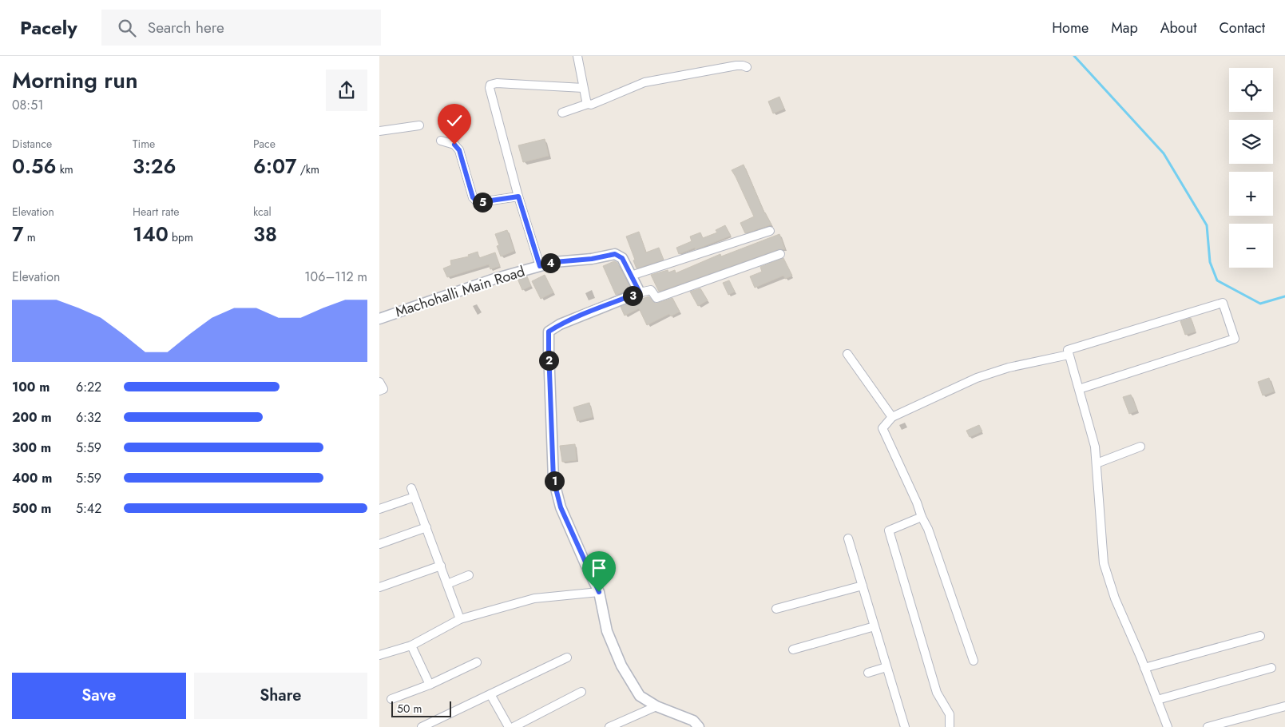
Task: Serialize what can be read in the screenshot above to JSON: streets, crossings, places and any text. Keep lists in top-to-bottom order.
{
  "streets": {
    "street": ["Machohalli Main Road"]
  },
  "scale_bar": "50 m",
  "page": {
    "header": "Pacely",
    "search": "Search here",
    "nav": [
      "Home",
      "Map",
      "About",
      "Contact"
    ],
    "heading": ["Morning run", "08:51"],
    "map_buttons": ["+", "−"],
    "stats": [
      ["Distance", "0.56 km"],
      ["Time", "3:26"],
      ["Pace", "6:07 /km"],
      ["Elevation", "7 m"],
      ["Heart rate", "140 bpm"],
      ["kcal", "38"]
    ],
    "pins": [
      "5",
      "4",
      "3",
      "2",
      "1"
    ],
    "chart": ["Elevation", "106–112 m"],
    "list": [
      {
        "name": "100 m",
        "note": "6:22"
      },
      {
        "name": "200 m",
        "note": "6:32"
      },
      {
        "name": "300 m",
        "note": "5:59"
      },
      {
        "name": "400 m",
        "note": "5:59"
      },
      {
        "name": "500 m",
        "note": "5:42"
      }
    ],
    "buttons": ["Save", "Share"],
    "scale": "50 m"
  }
}
